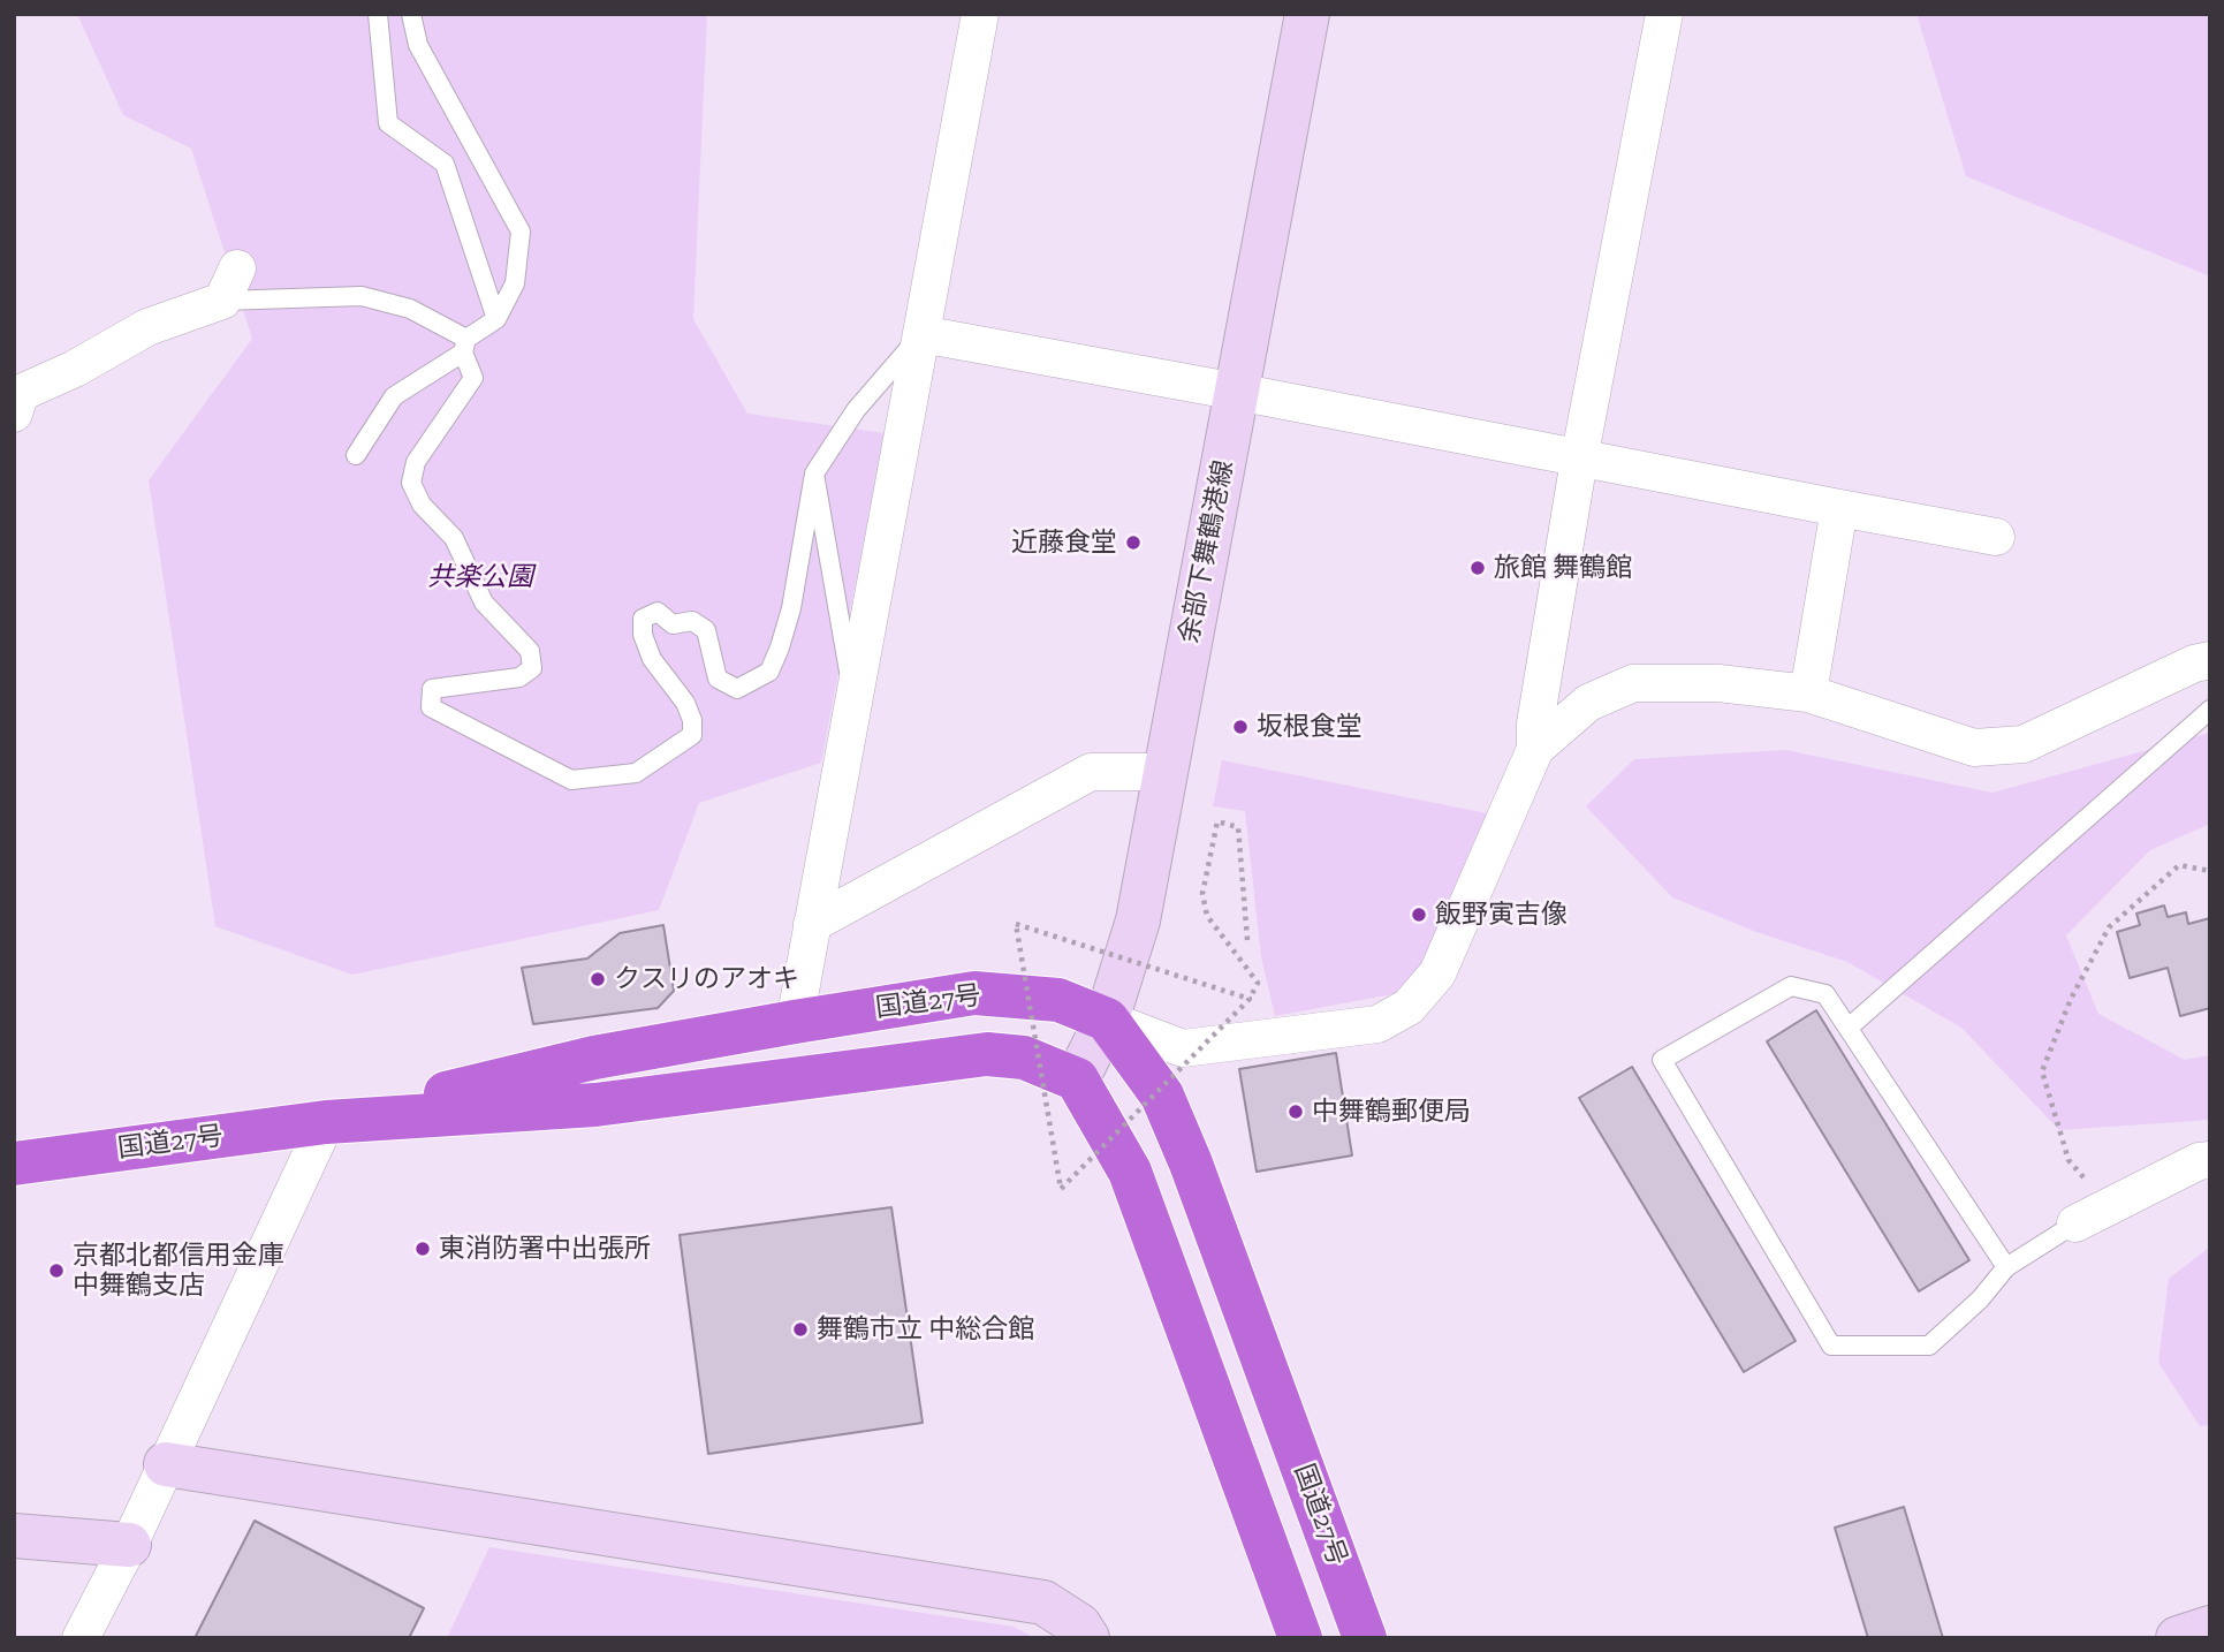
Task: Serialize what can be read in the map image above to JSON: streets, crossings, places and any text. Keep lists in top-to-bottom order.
{
  "streets": {
    "highway": ["国道27号"],
    "main road": ["余部下舞鶴港線"]
  },
  "crossings": [
    ["余部下舞鶴港線", "国道27号"]
  ],
  "parks": ["共楽公園"],
  "places": [
    "近藤食堂",
    "旅館 舞鶴館",
    "坂根食堂",
    "飯野寅吉像",
    "クスリのアオキ",
    "中舞鶴郵便局",
    "東消防署中出張所",
    "京都北都信用金庫 中舞鶴支店",
    "舞鶴市立 中総合館"
  ]
}
